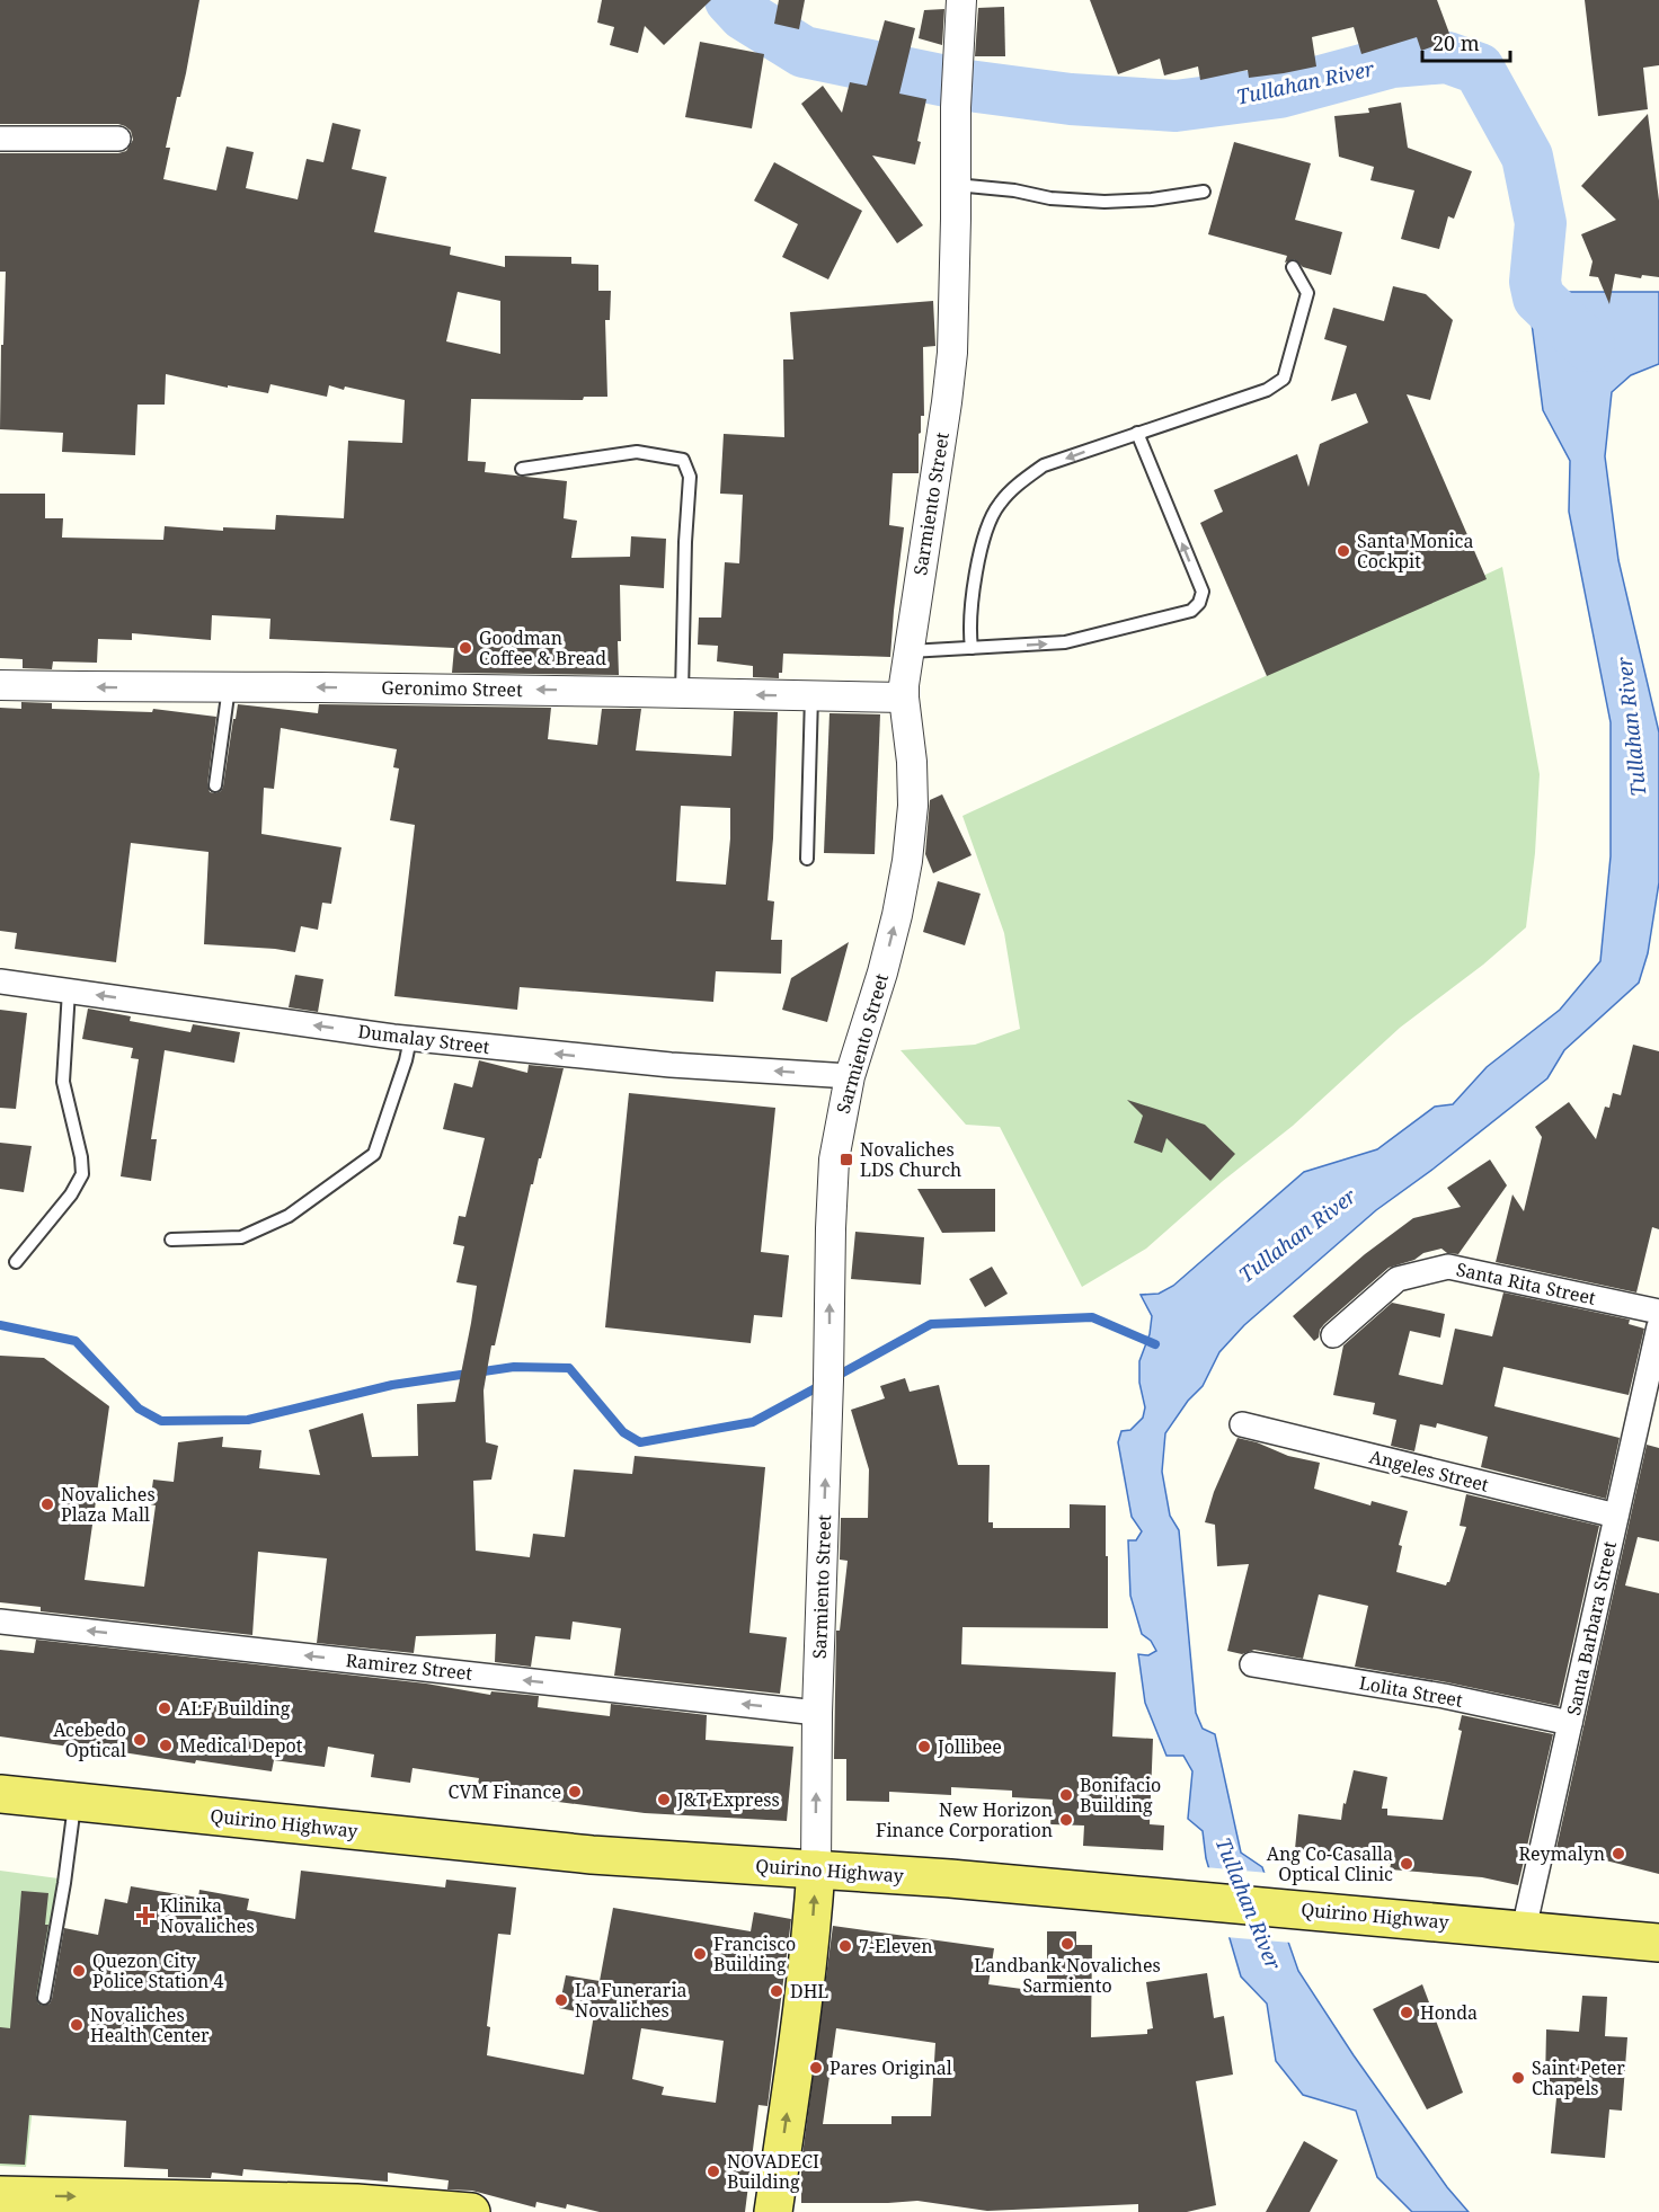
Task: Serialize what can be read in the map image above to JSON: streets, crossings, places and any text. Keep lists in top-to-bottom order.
{
  "streets": {
    "main road": ["Sarmiento Street", "Quirino Highway"],
    "street": [
      "Geronimo Street",
      "Dumalay Street",
      "Santa Rita Street",
      "Angeles Street",
      "Santa Barbara Street",
      "Ramirez Street",
      "Lolita Street"
    ]
  },
  "crossings": [
    ["Sarmiento Street", "Geronimo Street"],
    ["Sarmiento Street", "Dumalay Street"],
    ["Sarmiento Street", "Ramirez Street"],
    ["Sarmiento Street", "Quirino Highway"],
    ["Angeles Street", "Santa Barbara Street"],
    ["Santa Barbara Street", "Lolita Street"],
    ["Santa Barbara Street", "Quirino Highway"]
  ],
  "one_way": [
    "Sarmiento Street",
    "Geronimo Street",
    "Dumalay Street",
    "Ramirez Street"
  ],
  "water": ["Tullahan River"],
  "places": {
    "other": [
      "Santa Monica Cockpit",
      "Goodman Coffee & Bread",
      "Novaliches Plaza Mall",
      "ALF Building",
      "Acebedo Optical",
      "Medical Depot",
      "Jollibee",
      "CVM Finance",
      "Bonifacio Building",
      "J&T Express",
      "New Horizon Finance Corporation",
      "Reymalyn",
      "Ang Co-Casalla Optical Clinic",
      "Landbank Novaliches Sarmiento",
      "7-Eleven",
      "Francisco Building",
      "Quezon City Police Station 4",
      "DHL",
      "La Funeraria Novaliches",
      "Honda",
      "Novaliches Health Center",
      "Pares Original",
      "Saint Peter Chapels",
      "NOVADECI Building"
    ],
    "transit": ["Novaliches LDS Church"],
    "health": ["Klinika Novaliches"]
  },
  "scale_bar": "20 m"
}
